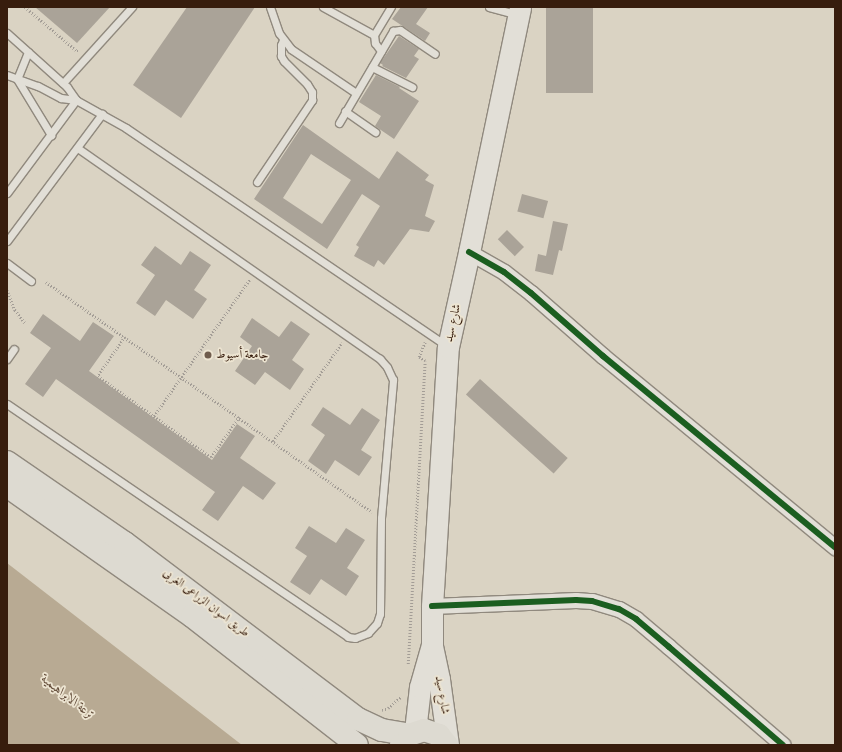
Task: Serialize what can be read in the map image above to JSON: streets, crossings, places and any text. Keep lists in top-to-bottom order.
{
  "streets": {
    "main road": ["شارع سيد", "طريق اسوان الزراعى الغربى"]
  },
  "crossings": [
    ["شارع سيد", "طريق اسوان الزراعى الغربى"]
  ],
  "water": ["ترعة الابراهيمية"],
  "places": ["جامعة أسيوط"]
}
